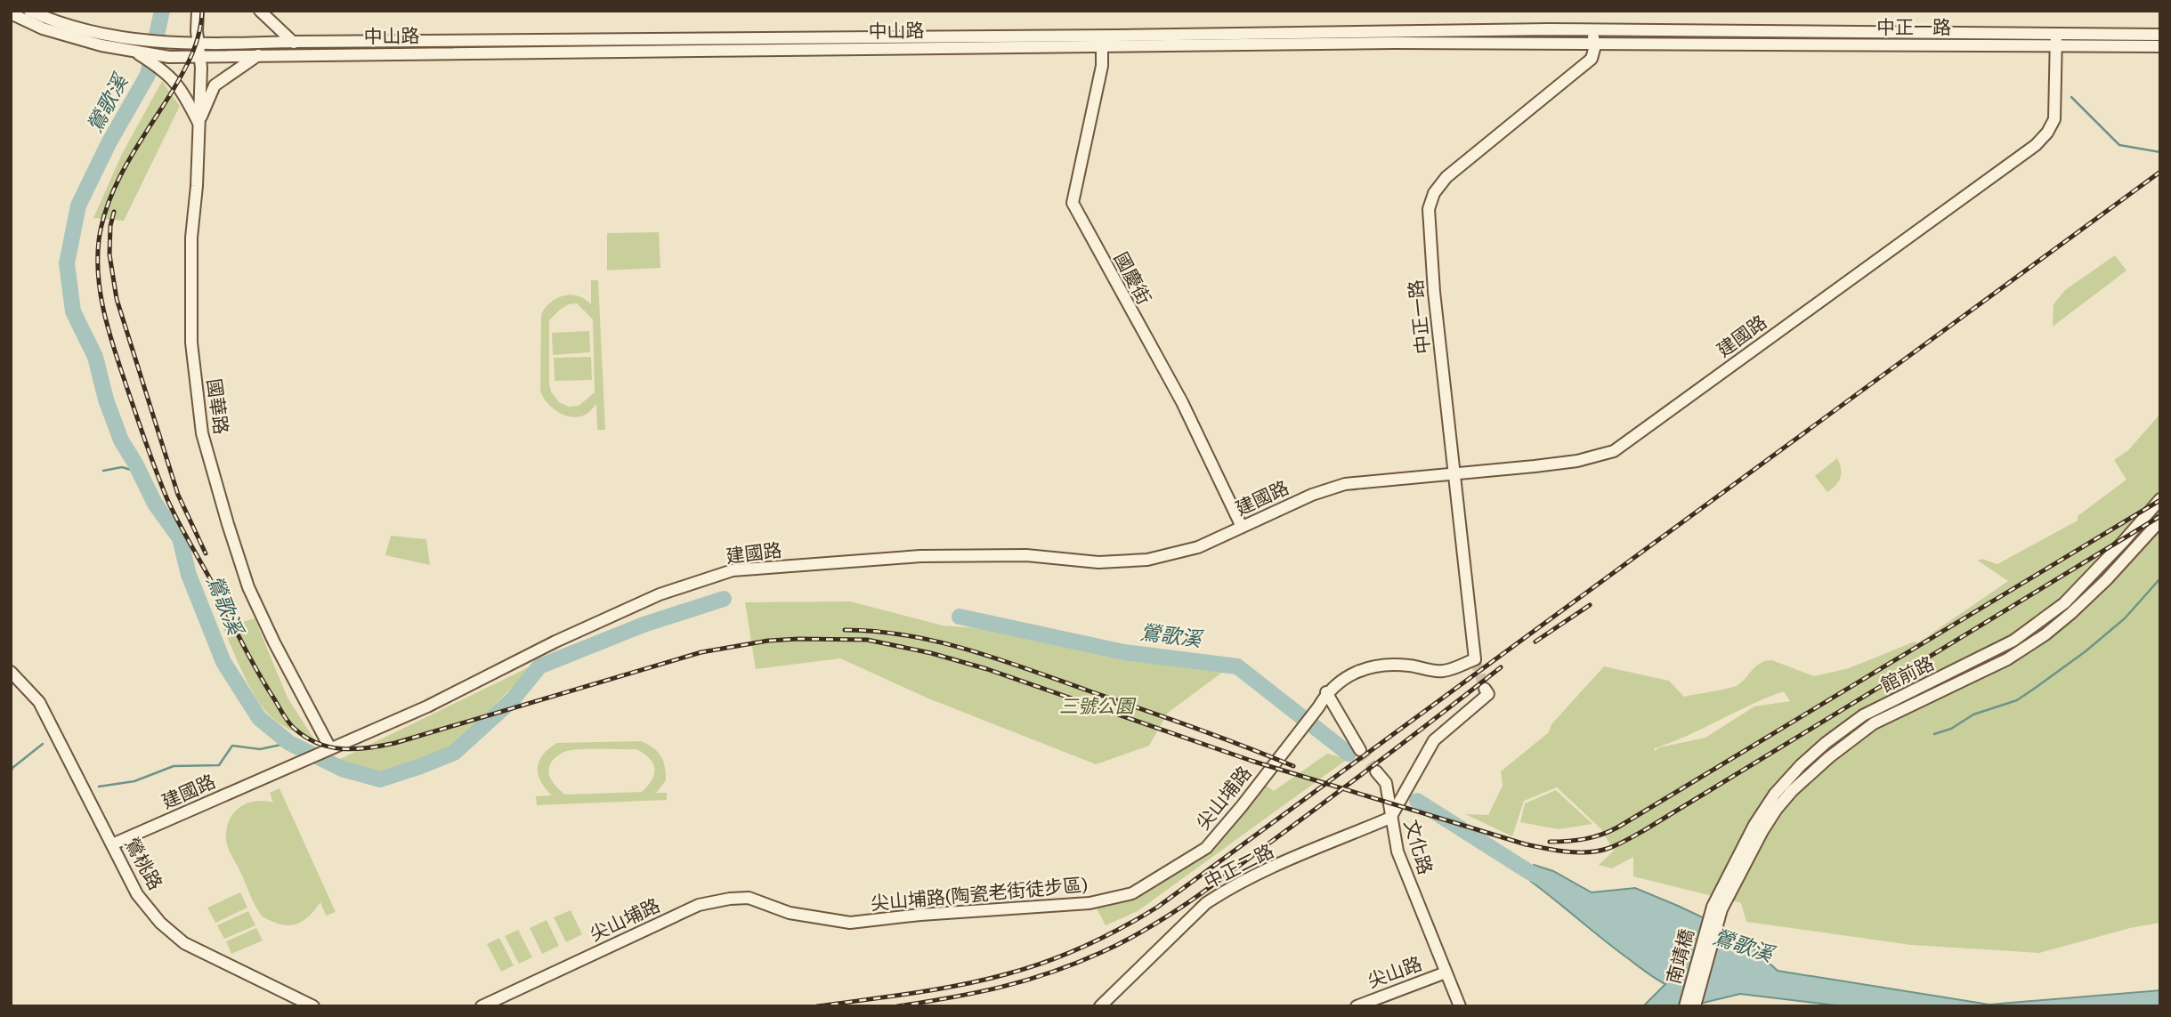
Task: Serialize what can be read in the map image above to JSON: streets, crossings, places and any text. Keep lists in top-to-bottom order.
{
  "streets": {
    "street": [
      "中正一路",
      "中山路",
      "國慶街",
      "建國路",
      "國華路",
      "館前路",
      "尖山埔路",
      "文化路",
      "鶯桃路",
      "中正二路",
      "尖山埔路(陶瓷老街徒步區)",
      "南靖橋",
      "尖山路"
    ]
  },
  "crossings": [
    ["中正一路", "中山路"],
    ["中正一路", "建國路"],
    ["中正一路", "尖山埔路"],
    ["中山路", "國慶街"],
    ["中山路", "國華路"],
    ["國慶街", "建國路"],
    ["建國路", "國華路"],
    ["建國路", "鶯桃路"],
    ["館前路", "南靖橋"],
    ["尖山埔路", "尖山埔路(陶瓷老街徒步區)"],
    ["文化路", "中正二路"],
    ["文化路", "尖山路"]
  ],
  "water": ["鶯歌溪"],
  "parks": ["三號公園"]
}
